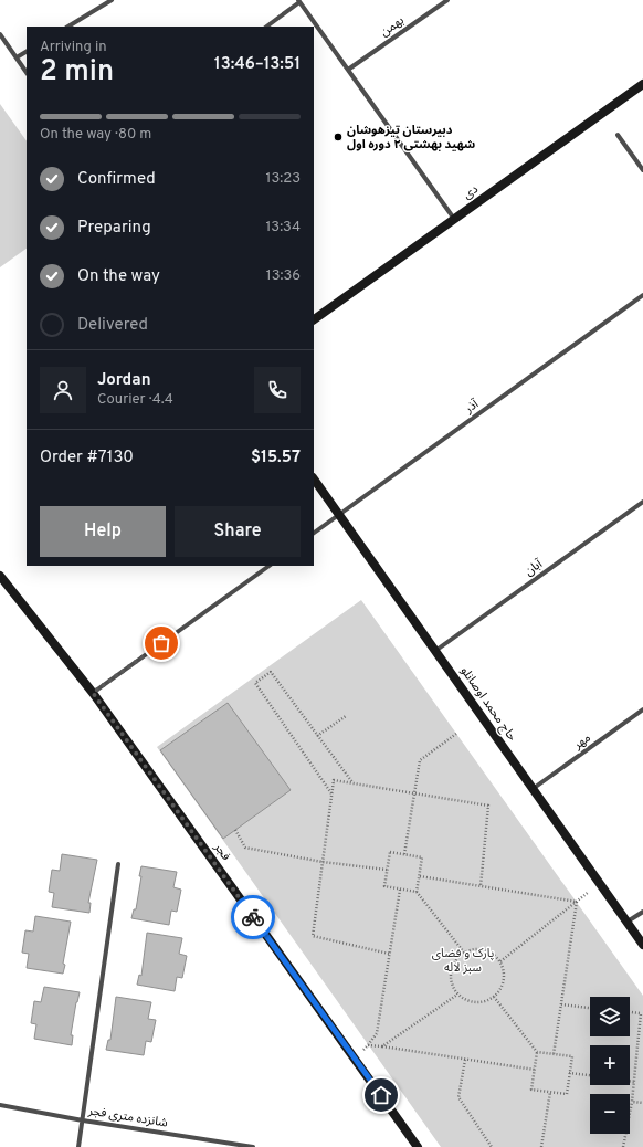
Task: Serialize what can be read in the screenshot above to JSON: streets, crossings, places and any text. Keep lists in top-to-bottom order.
{
  "streets": {
    "street": [
      "بهمن",
      "دی",
      "آذر",
      "آبان",
      "حاج محمد اوصانلو",
      "مهر",
      "فجر",
      "شانزده متری فجر"
    ]
  },
  "crossings": [
    ["آذر", "حاج محمد اوصانلو"],
    ["آبان", "حاج محمد اوصانلو"],
    ["حاج محمد اوصانلو", "مهر"]
  ],
  "parks": ["پارک و فضای سبز لاله"],
  "places": ["دبیرستان تیزهوشان شهید بهشتی ۲ دوره اول"],
  "page": {
    "heading": ["2 min", "Arriving in", "13:46–13:51"],
    "panel": [
      "Jordan",
      "Courier · 4.4",
      "Order #7130",
      "$15.57"
    ],
    "bar": "On the way · 80 m",
    "list": [
      ["Confirmed", "13:23"],
      ["Preparing", "13:34"],
      ["On the way", "13:36"],
      "Delivered"
    ],
    "buttons": ["Help", "Share"],
    "map_buttons": ["+", "−"]
  }
}
